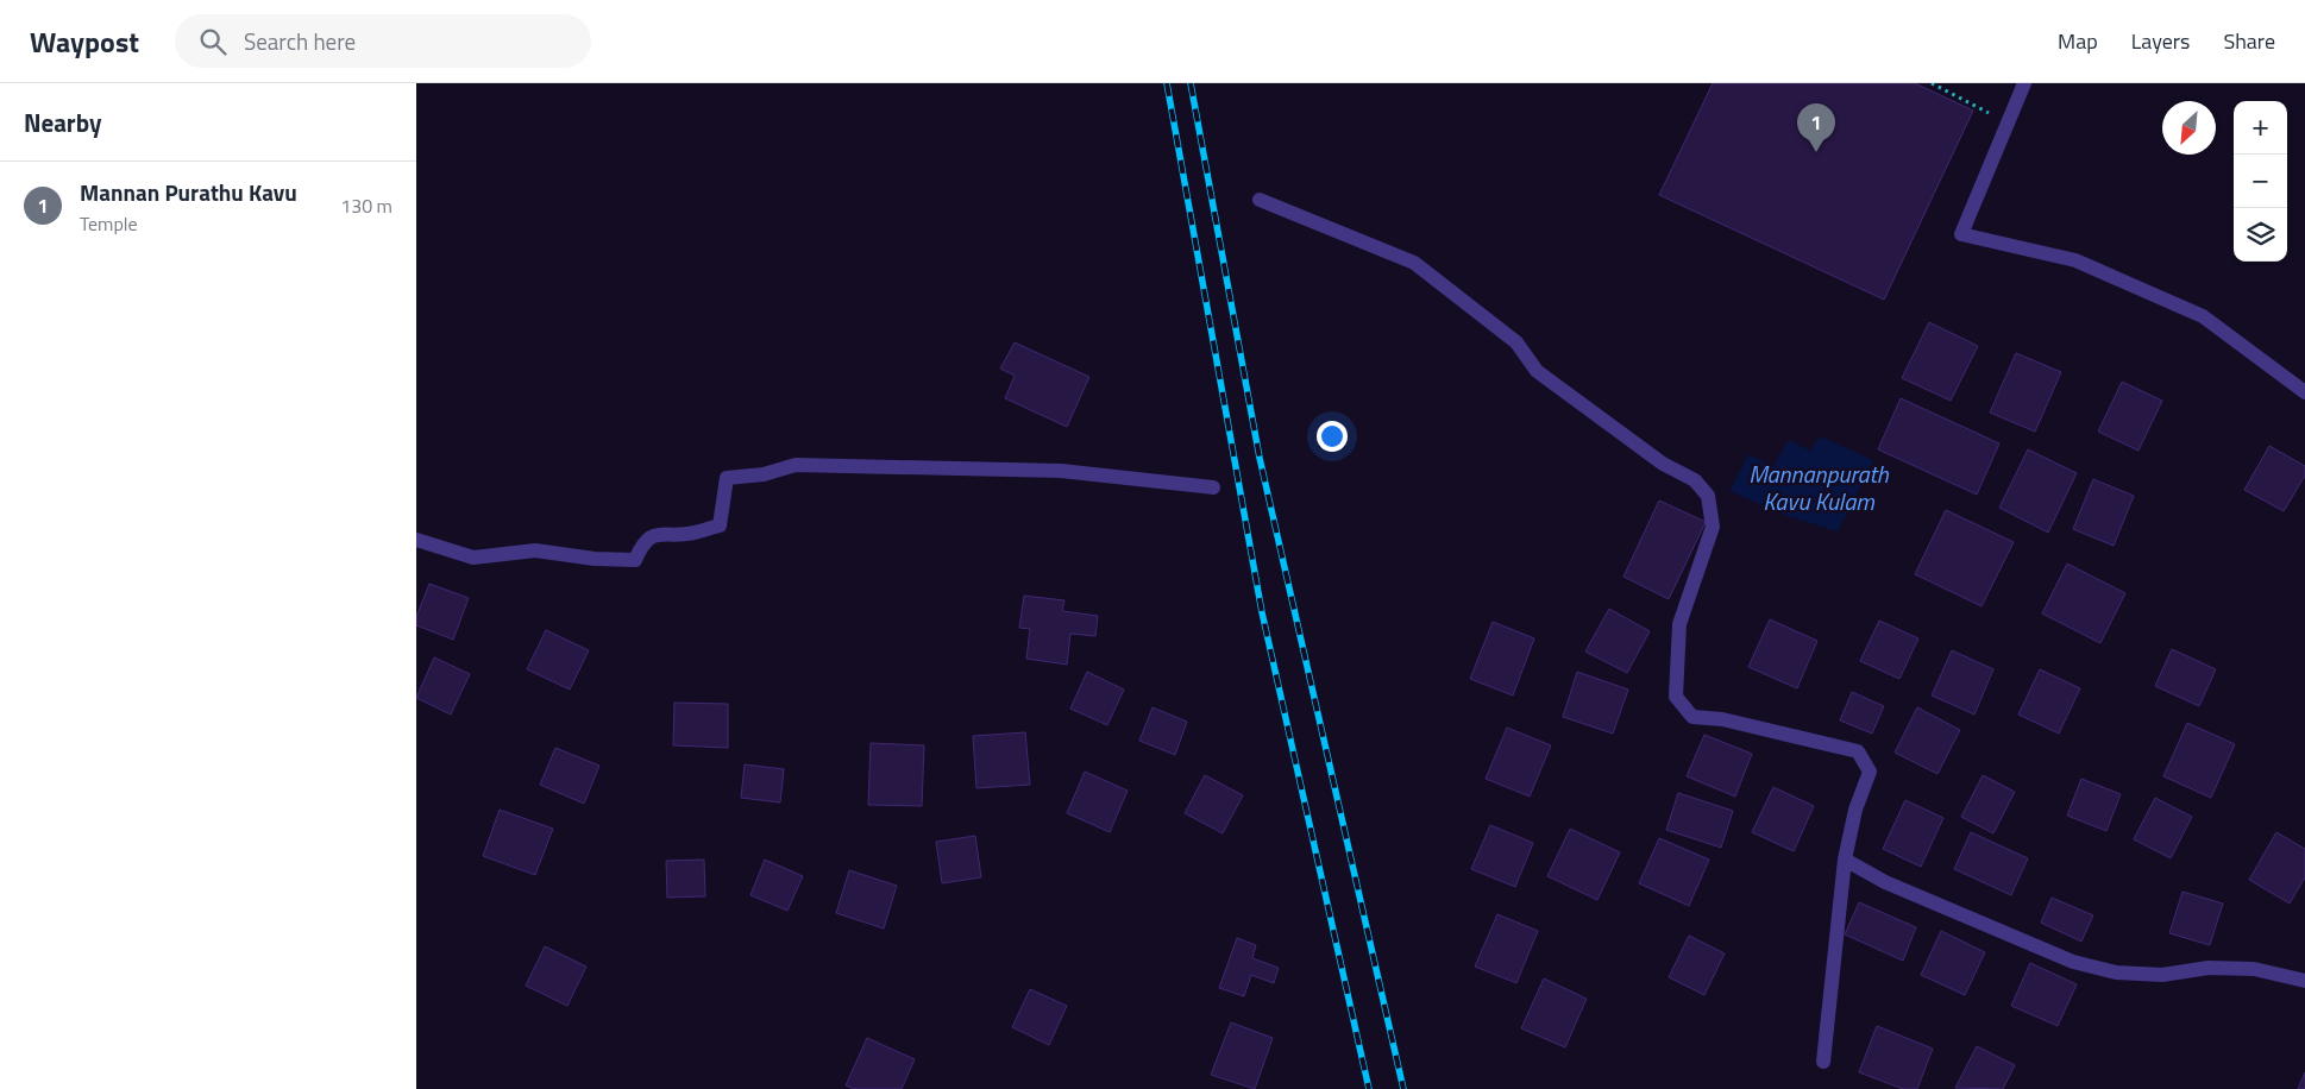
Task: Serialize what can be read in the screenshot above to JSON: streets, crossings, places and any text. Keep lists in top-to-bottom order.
{
  "water": ["Mannanpurath Kavu Kulam"],
  "north": "bottom left",
  "page": {
    "header": "Waypost",
    "search": "Search here",
    "nav": ["Map", "Layers", "Share"],
    "heading": "Nearby",
    "map_buttons": ["+", "−"],
    "pins": "1",
    "list": [
      {
        "mark": "1",
        "name": "Mannan Purathu Kavu",
        "note": "Temple",
        "value": "130 m"
      }
    ]
  }
}
